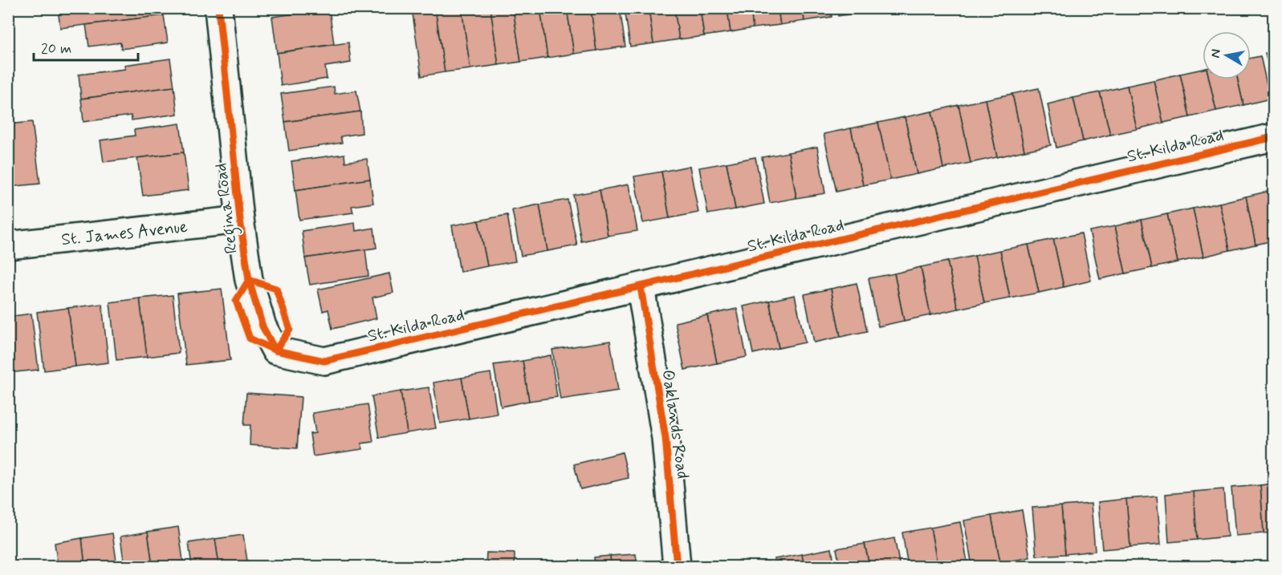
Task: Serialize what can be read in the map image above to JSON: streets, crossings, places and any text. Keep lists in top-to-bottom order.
{
  "streets": {
    "street": [
      "St. Kilda Road",
      "Regina Road",
      "St. James Avenue",
      "Oaklands Road"
    ]
  },
  "crossings": [
    ["St. Kilda Road", "Regina Road"],
    ["St. Kilda Road", "Oaklands Road"],
    ["Regina Road", "St. James Avenue"]
  ],
  "scale_bar": "20 m",
  "north": "left"
}
